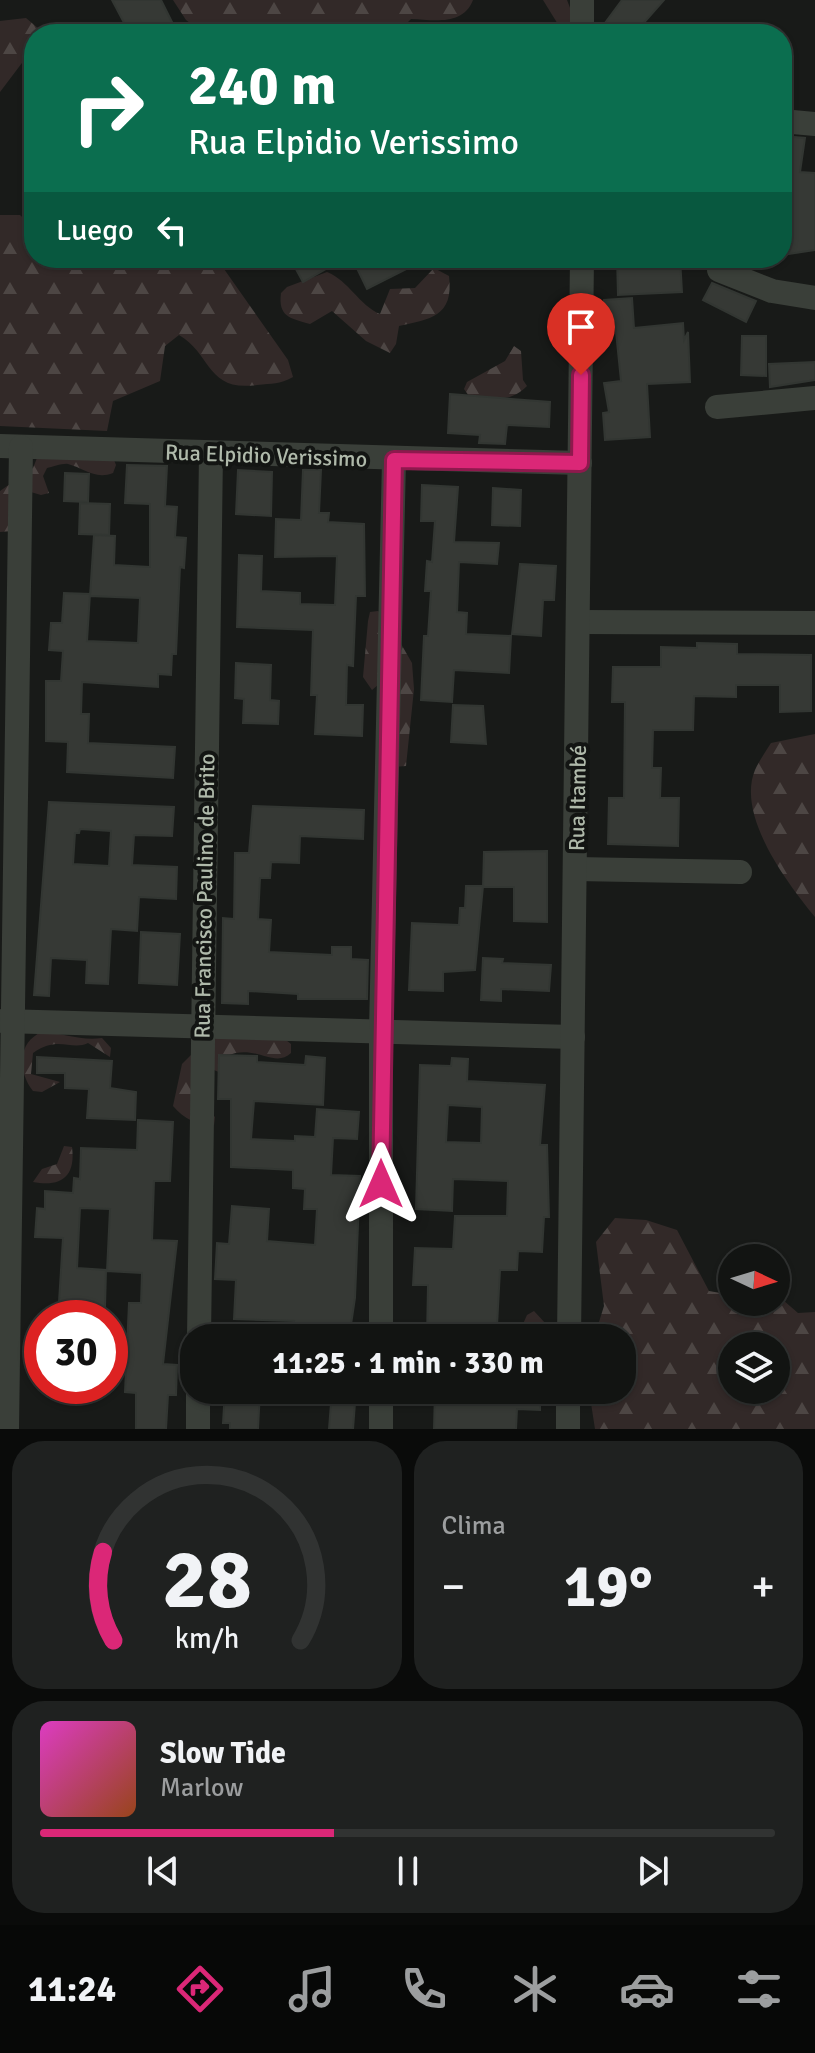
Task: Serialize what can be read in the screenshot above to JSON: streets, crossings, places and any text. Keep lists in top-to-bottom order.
{
  "streets": {
    "street": ["Rua Elpidio Verissimo", "Rua Itambé", "Rua Francisco Paulino de Brito"]
  },
  "crossings": [
    ["Rua Elpidio Verissimo", "Rua Itambé"],
    ["Rua Elpidio Verissimo", "Rua Francisco Paulino de Brito"]
  ],
  "north": "right",
  "page": {
    "turn": ["240 m", "Rua Elpidio Verissimo"],
    "then": "Luego",
    "limit": "30",
    "trip": "11:25 · 1 min · 330 m",
    "tile": "Clima",
    "heat": ["−", "19°", "+"],
    "song": ["Slow Tide", "Marlow"],
    "tabs": "11:24",
    "gauge": ["28", "km/h"]
  }
}
